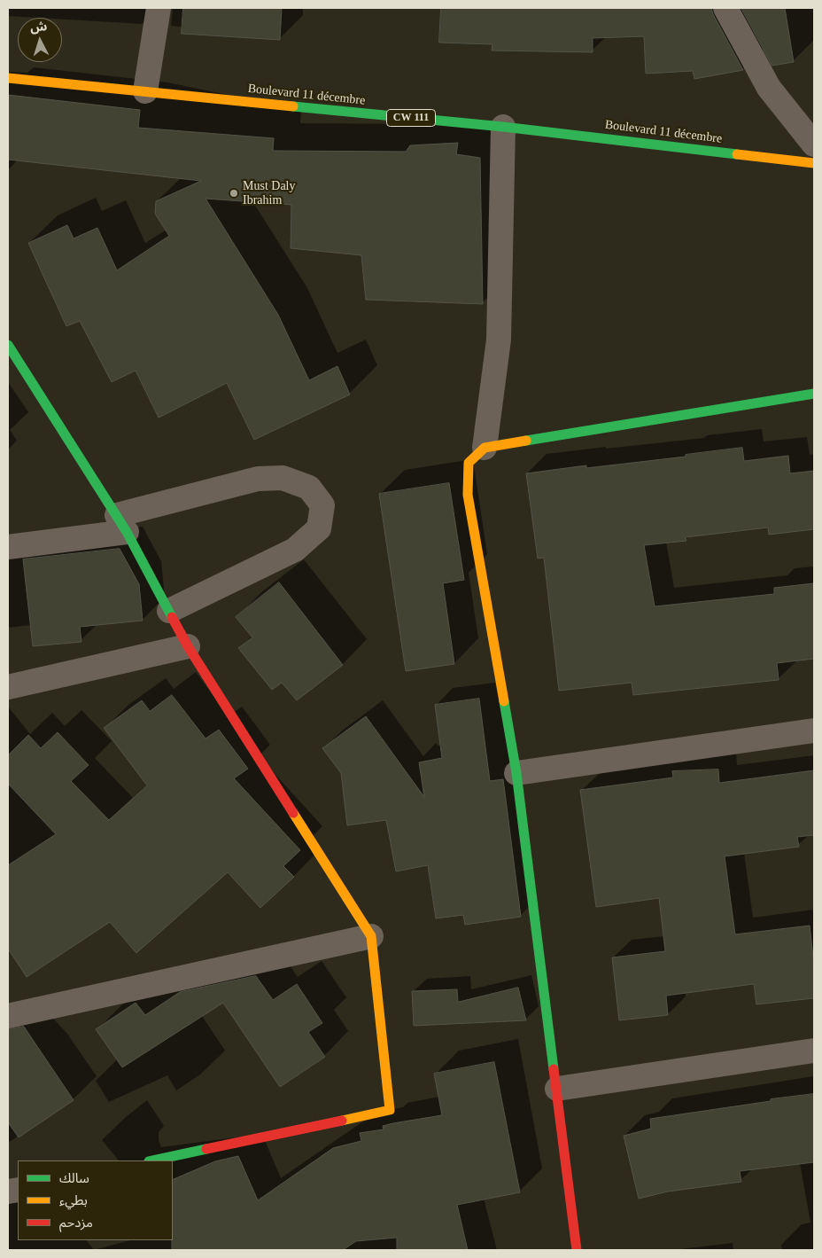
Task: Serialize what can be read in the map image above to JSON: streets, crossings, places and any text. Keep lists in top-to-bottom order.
{
  "streets": {
    "street": ["Boulevard 11 décembre", "CW 111"]
  },
  "places": ["Must Daly Ibrahim"],
  "legend": ["سالك", "بطيء", "مزدحم"],
  "north": "top"
}
